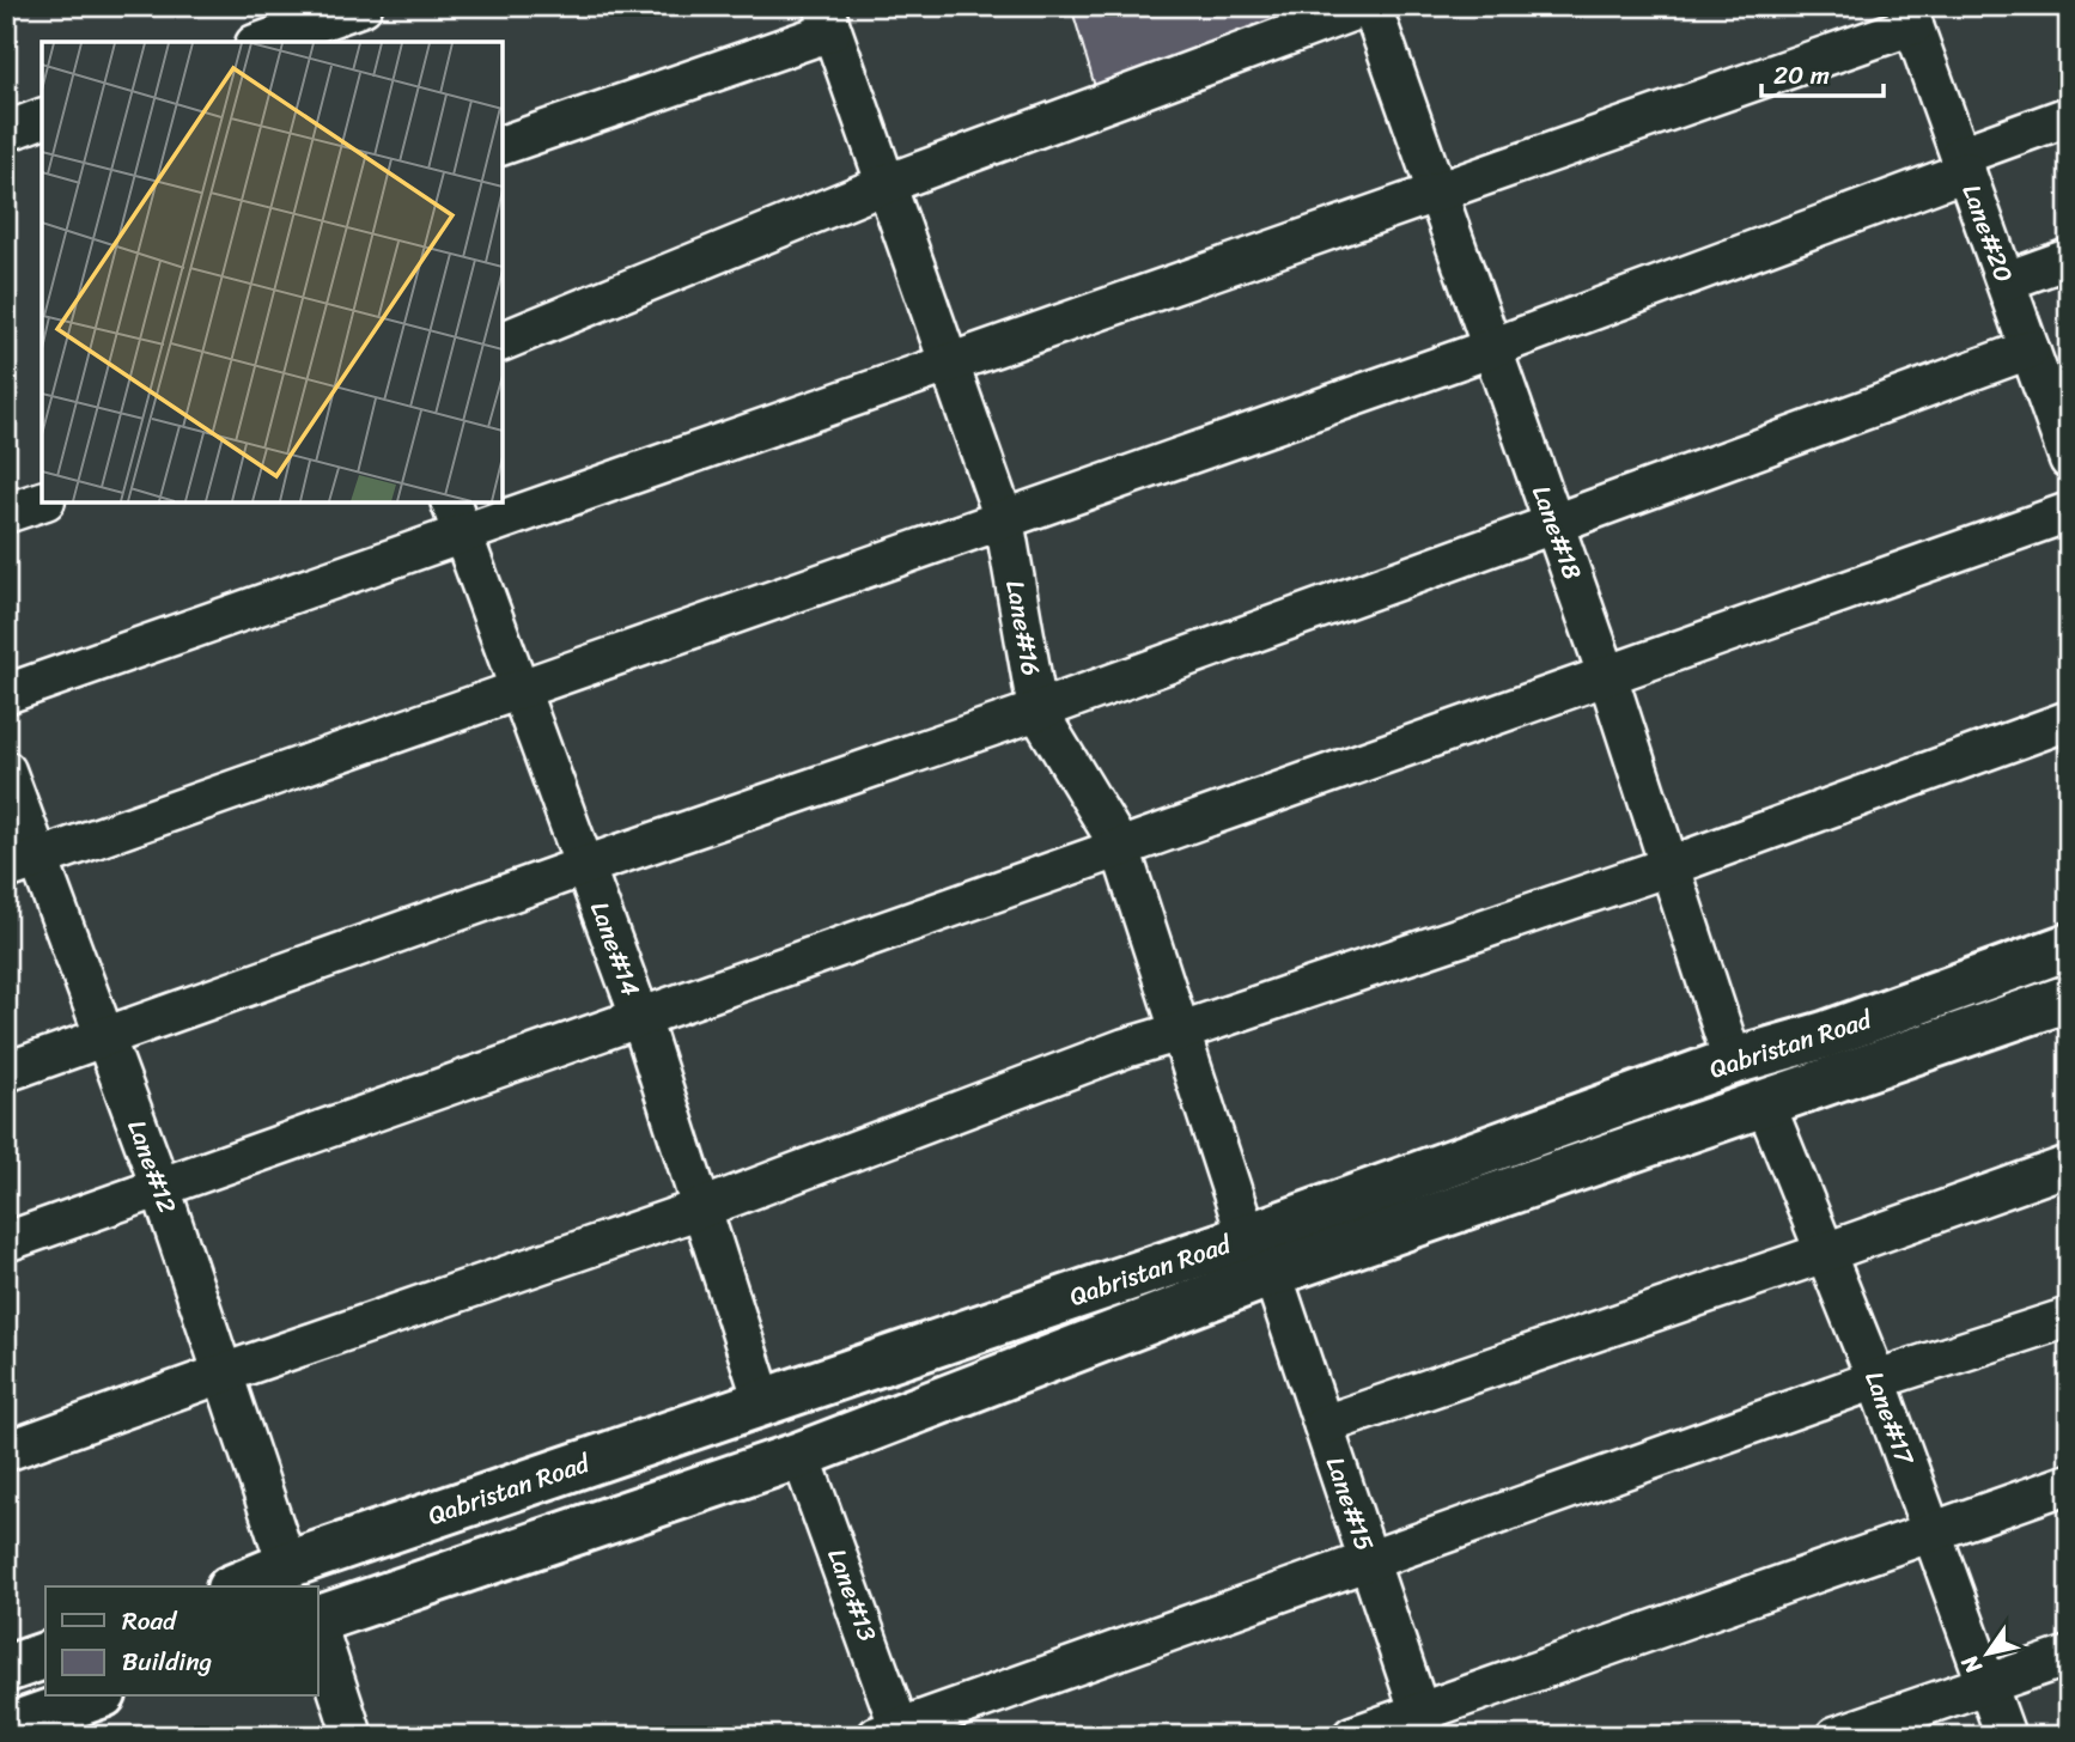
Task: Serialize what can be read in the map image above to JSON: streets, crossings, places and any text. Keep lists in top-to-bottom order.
{
  "streets": {
    "street": [
      "Lane#20",
      "Lane#18",
      "Lane#16",
      "Lane#14",
      "Qabristan Road",
      "Lane#12",
      "Lane#17",
      "Lane#15",
      "Lane#13"
    ]
  },
  "crossings": [
    ["Lane#18", "Qabristan Road"],
    ["Lane#16", "Qabristan Road"],
    ["Lane#16", "Lane#15"],
    ["Lane#14", "Qabristan Road"],
    ["Qabristan Road", "Lane#12"],
    ["Qabristan Road", "Lane#17"],
    ["Qabristan Road", "Lane#15"],
    ["Qabristan Road", "Lane#13"]
  ],
  "legend": ["Road", "Building"],
  "scale_bar": "20 m",
  "north": "bottom left"
}
